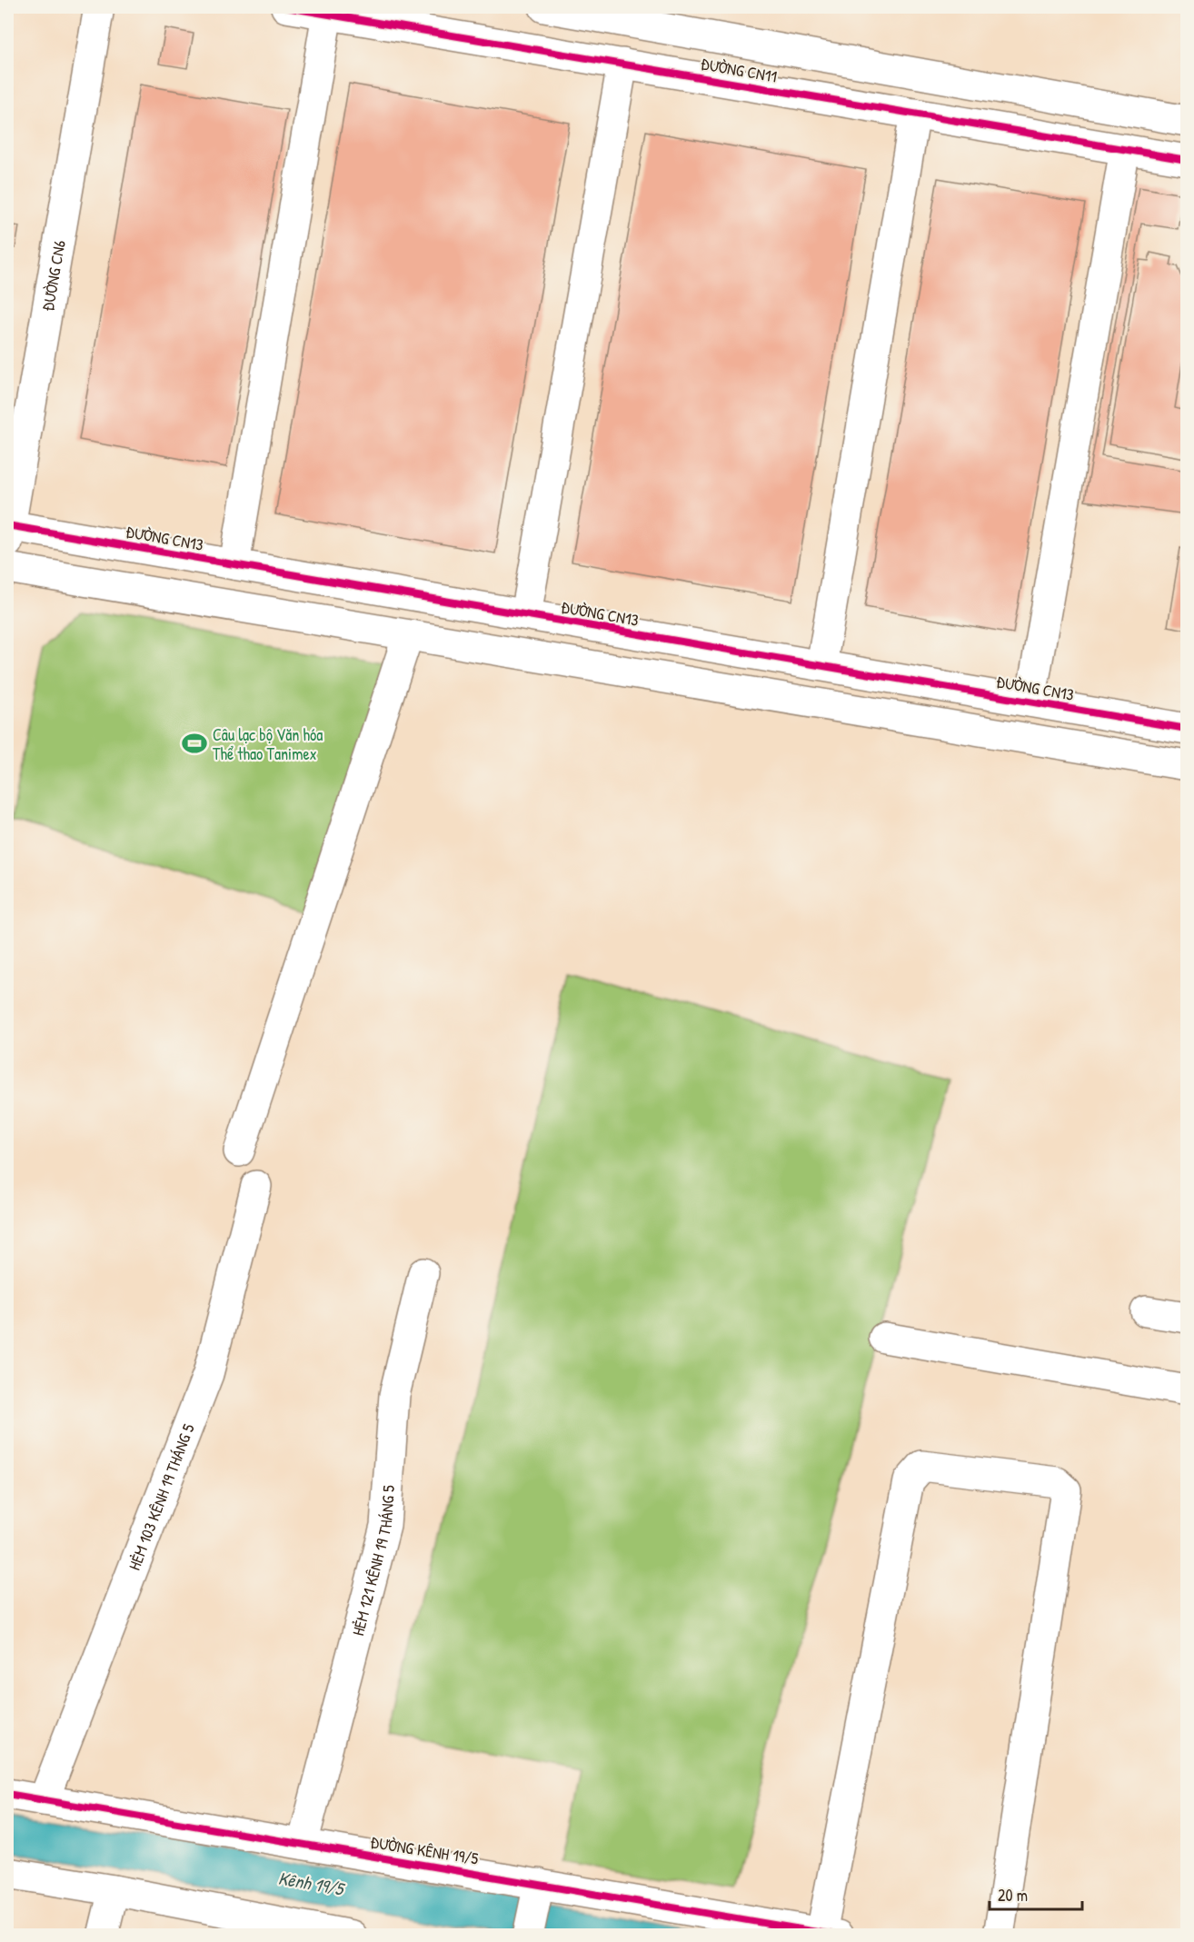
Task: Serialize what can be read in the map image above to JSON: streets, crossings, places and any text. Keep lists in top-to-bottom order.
{
  "streets": {
    "street": [
      "ĐƯỜNG CN11",
      "ĐƯỜNG CN6",
      "ĐƯỜNG CN13",
      "HẺM 103 KÊNH 19 THÁNG 5",
      "HẺM 121 KÊNH 19 THÁNG 5",
      "ĐƯỜNG KÊNH 19/5"
    ]
  },
  "crossings": [
    ["ĐƯỜNG CN6", "ĐƯỜNG CN13"],
    ["HẺM 103 KÊNH 19 THÁNG 5", "ĐƯỜNG KÊNH 19/5"],
    ["HẺM 121 KÊNH 19 THÁNG 5", "ĐƯỜNG KÊNH 19/5"]
  ],
  "water": ["Kênh 19/5"],
  "places": {
    "sports": ["Câu lạc bộ Văn hóa Thể thao Tanimex"]
  },
  "scale_bar": "20 m"
}
